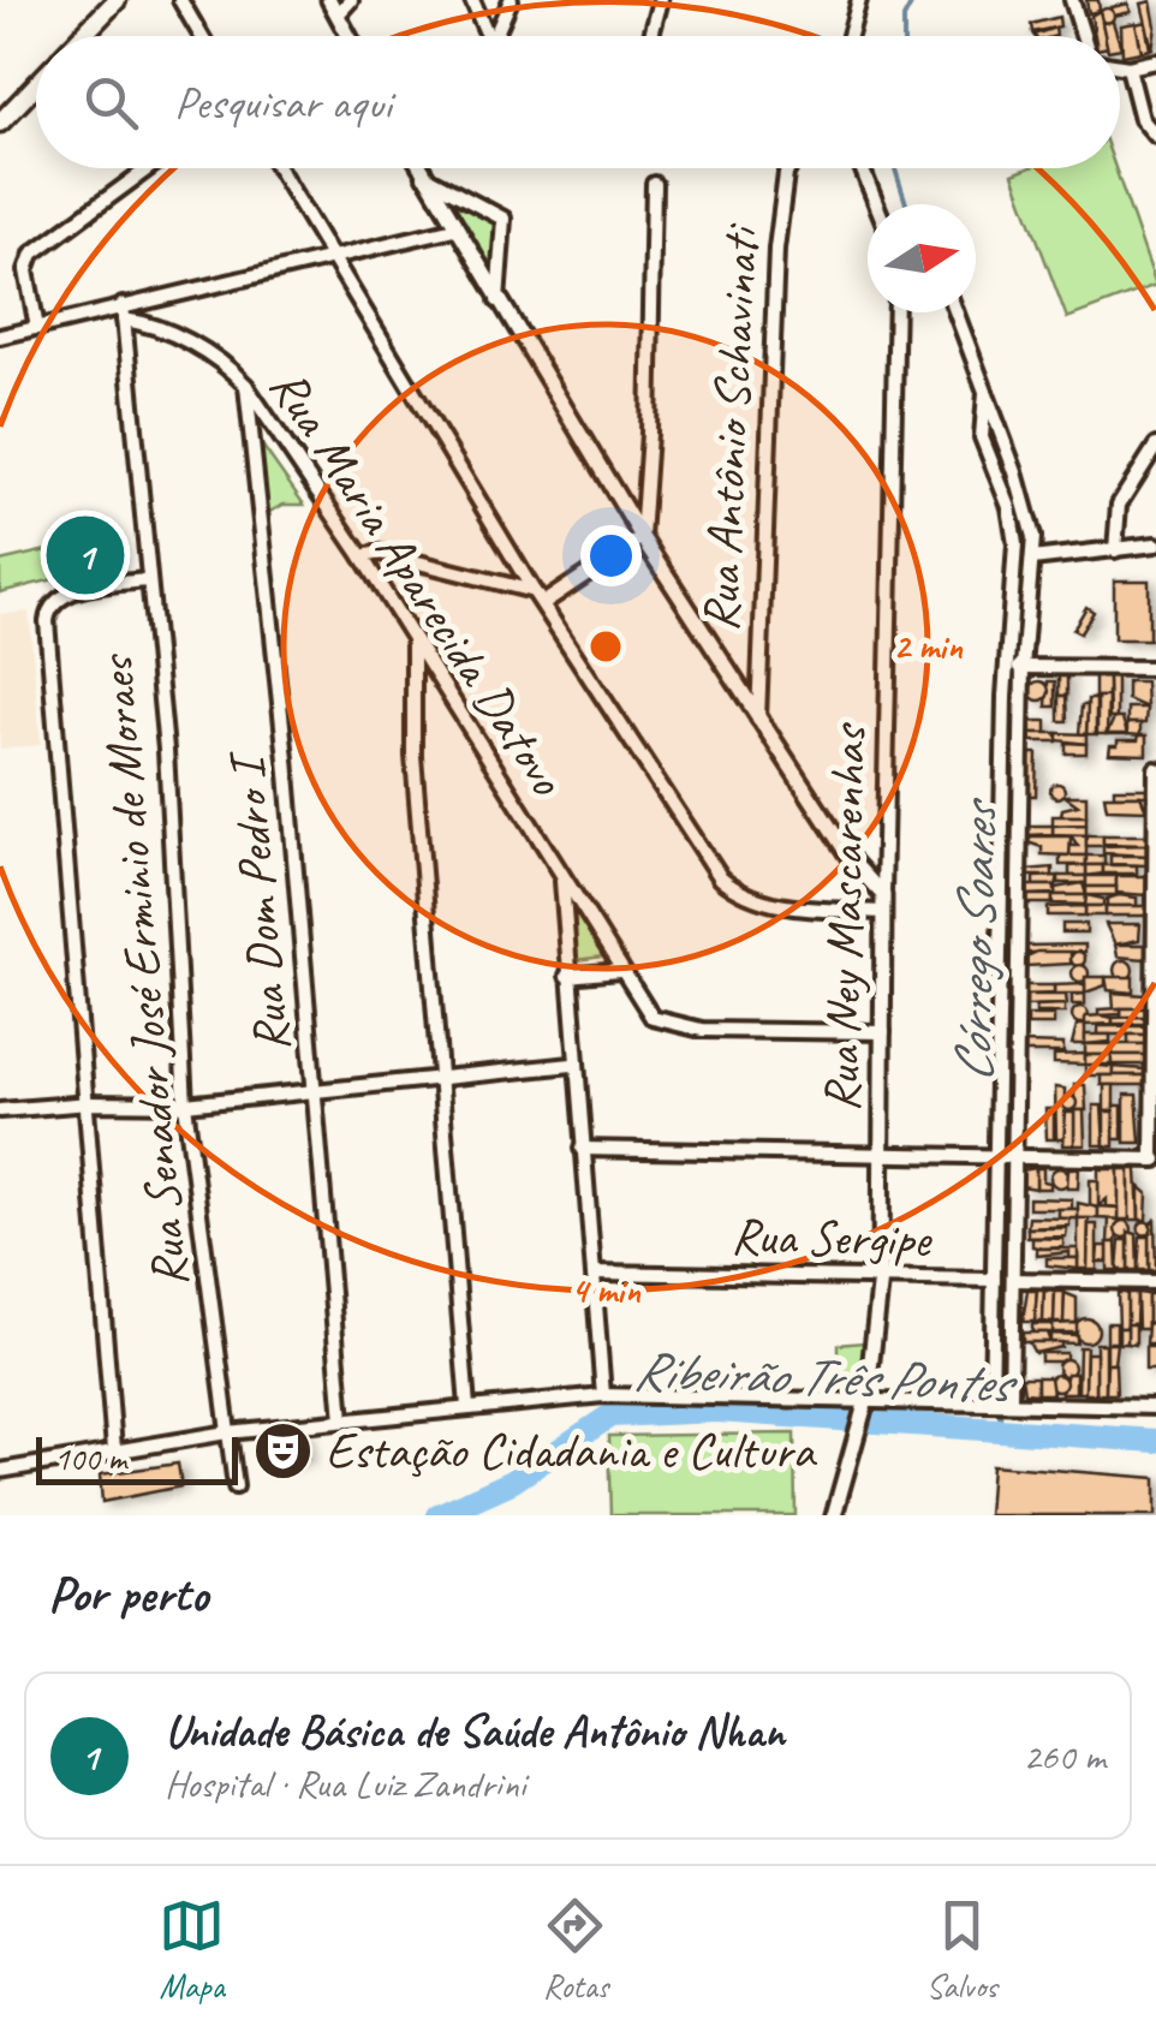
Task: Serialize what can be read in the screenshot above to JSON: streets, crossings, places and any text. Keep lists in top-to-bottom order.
{
  "streets": {
    "street": [
      "Rua Antônio Schavinati",
      "Rua Maria Aparecida Datovo",
      "Rua Dom Pedro I",
      "Rua Ney Mascarenhas",
      "Rua Senador José Erminio de Moraes",
      "Rua Sergipe"
    ]
  },
  "crossings": [
    ["Rua Maria Aparecida Datovo", "Rua Dom Pedro I"],
    ["Rua Maria Aparecida Datovo", "Rua Ney Mascarenhas"],
    ["Rua Maria Aparecida Datovo", "Rua Senador José Erminio de Moraes"],
    ["Rua Ney Mascarenhas", "Rua Sergipe"]
  ],
  "water": ["Córrego Soares", "Ribeirão Três Pontes"],
  "places": {
    "theatre": ["Estação Cidadania e Cultura"]
  },
  "scale_bar": "100 m",
  "north": "right",
  "page": {
    "search": "Pesquisar aqui",
    "pins": "1",
    "scale": "100 m",
    "heading": "Por perto",
    "list": [
      {
        "mark": "1",
        "name": "Unidade Básica de Saúde Antônio Nhan",
        "note": "Hospital · Rua Luiz Zandrini",
        "value": "260 m"
      }
    ],
    "nav": ["Mapa", "Rotas", "Salvos"]
  },
  "rings": ["2 min", "4 min"]
}
